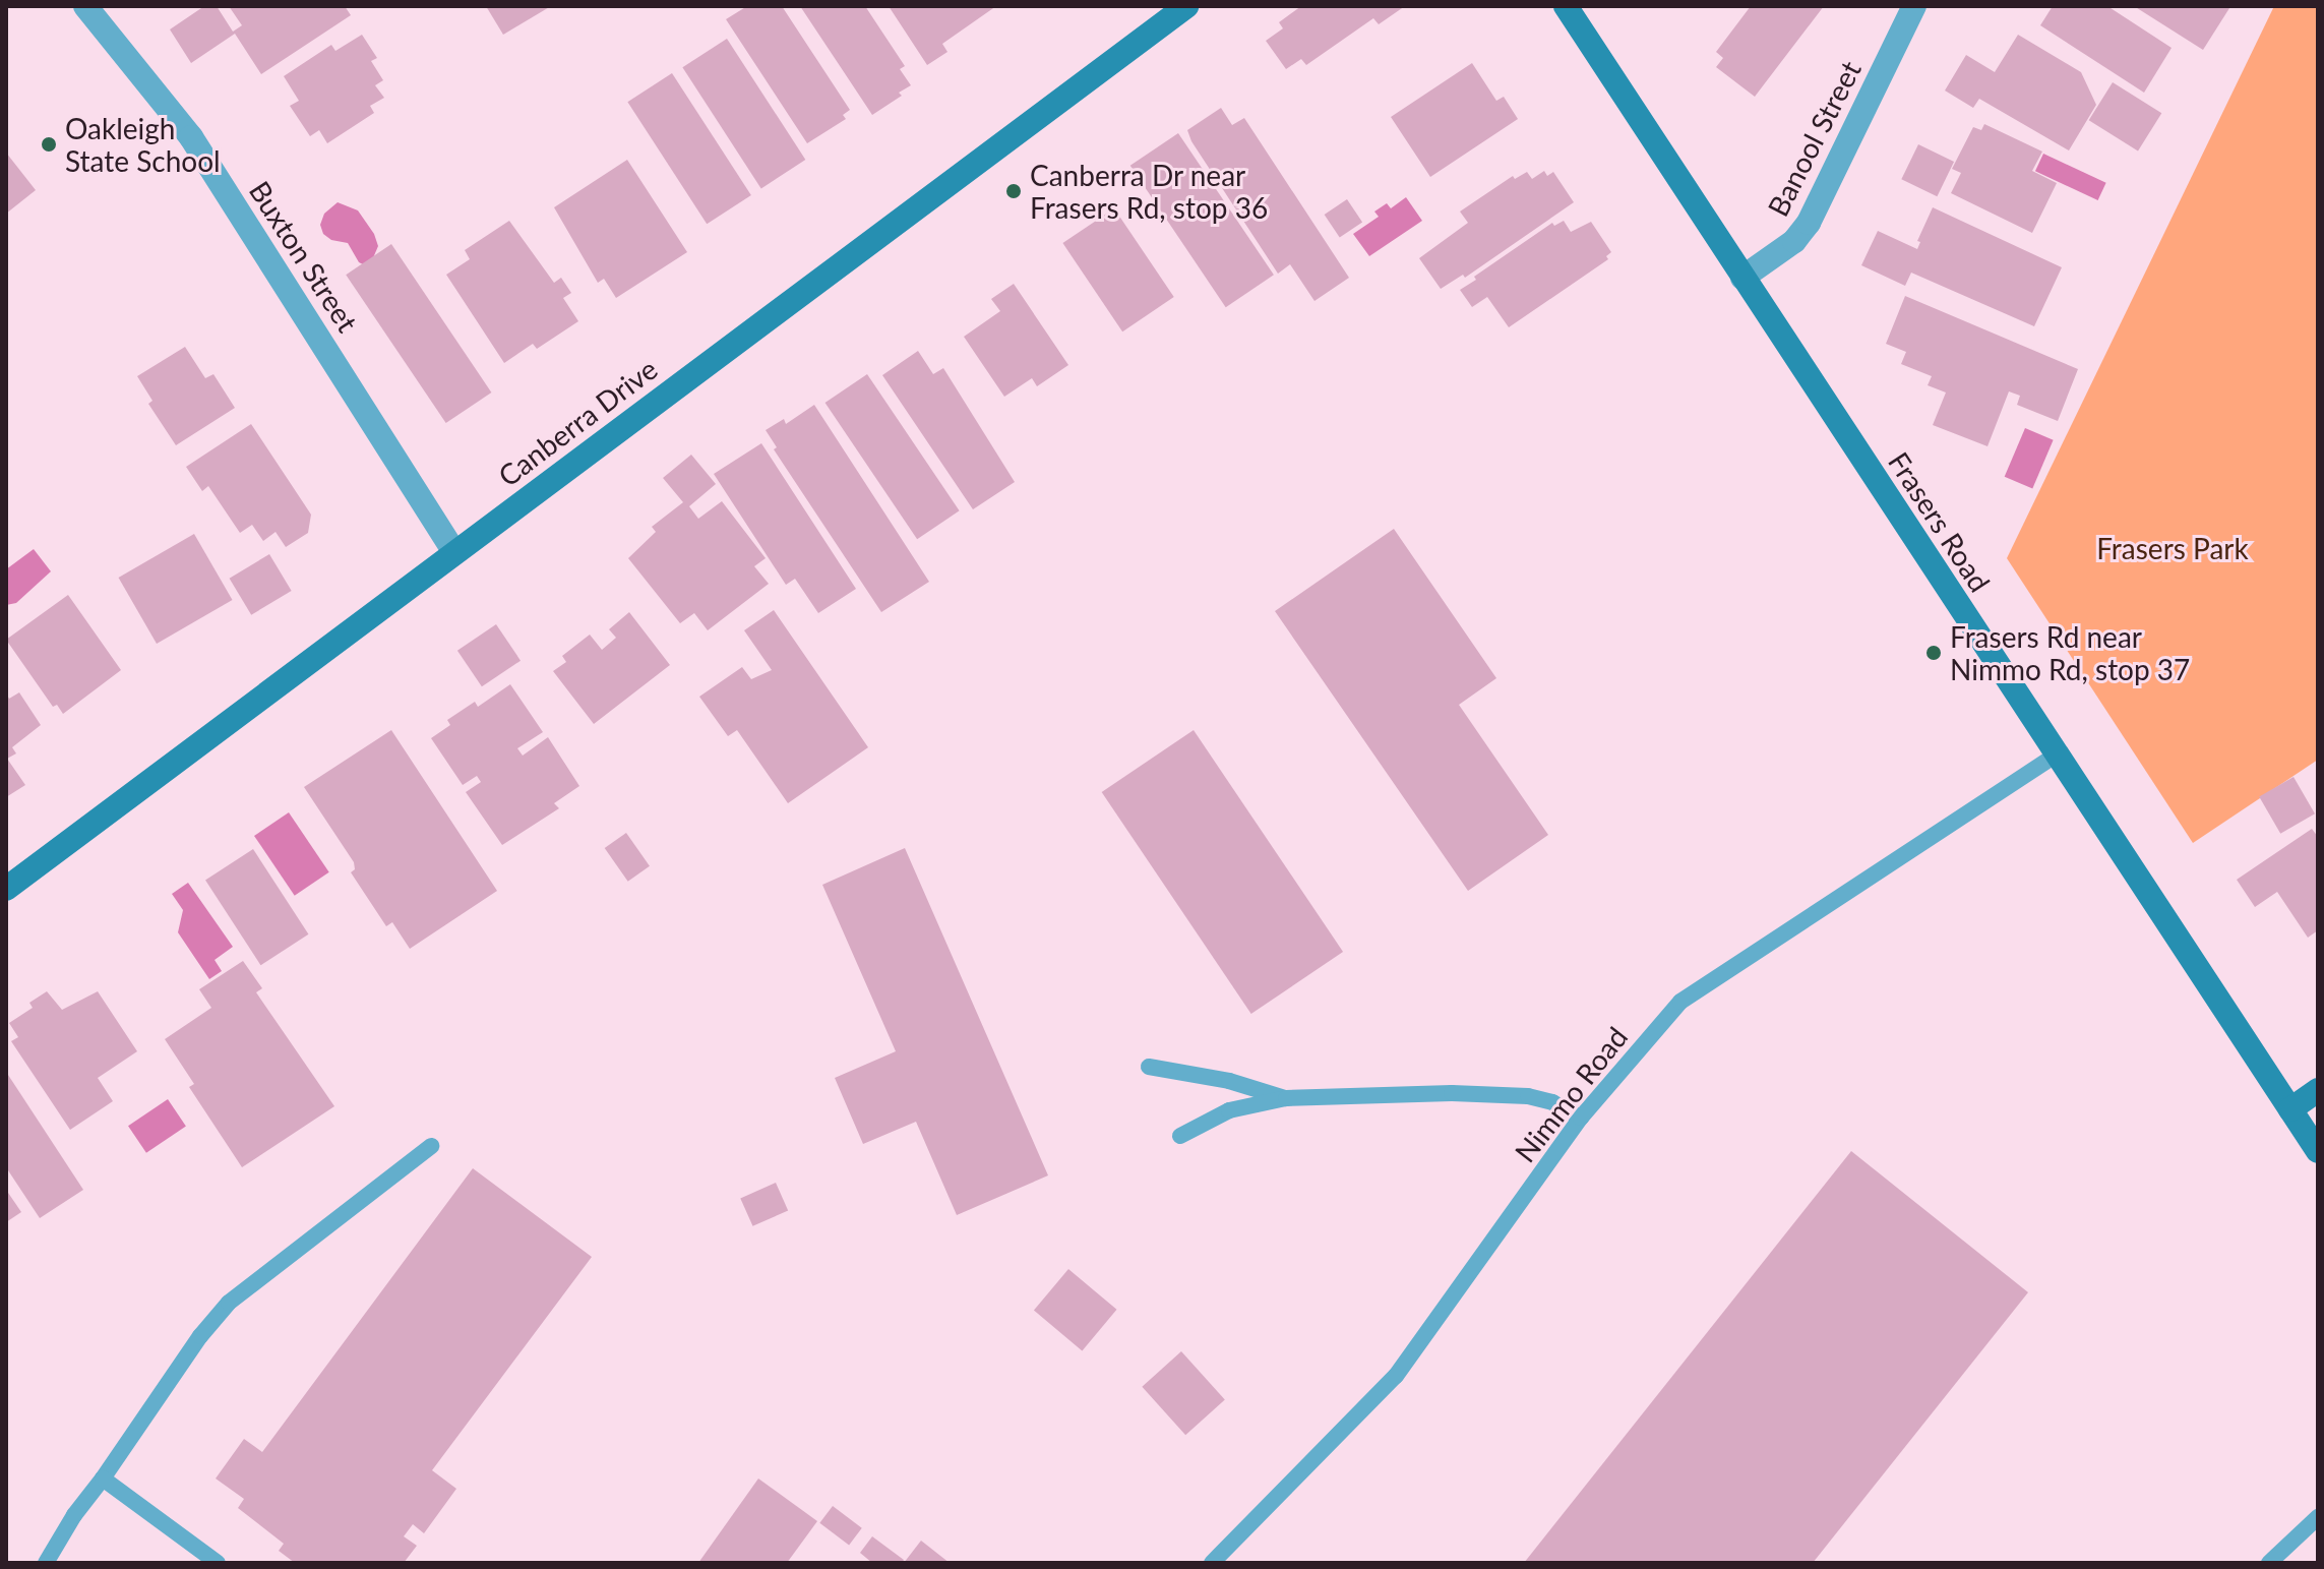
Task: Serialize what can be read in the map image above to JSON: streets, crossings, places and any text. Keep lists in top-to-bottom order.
{
  "streets": {
    "street": [
      "Banool Street",
      "Buxton Street",
      "Canberra Drive",
      "Frasers Road"
    ],
    "lane": ["Nimmo Road"]
  },
  "crossings": [
    ["Banool Street", "Frasers Road"],
    ["Buxton Street", "Canberra Drive"],
    ["Frasers Road", "Nimmo Road"]
  ],
  "parks": ["Frasers Park"],
  "places": ["Oakleigh State School", "Canberra Dr near Frasers Rd, stop 36", "Frasers Rd near Nimmo Rd, stop 37"]
}
